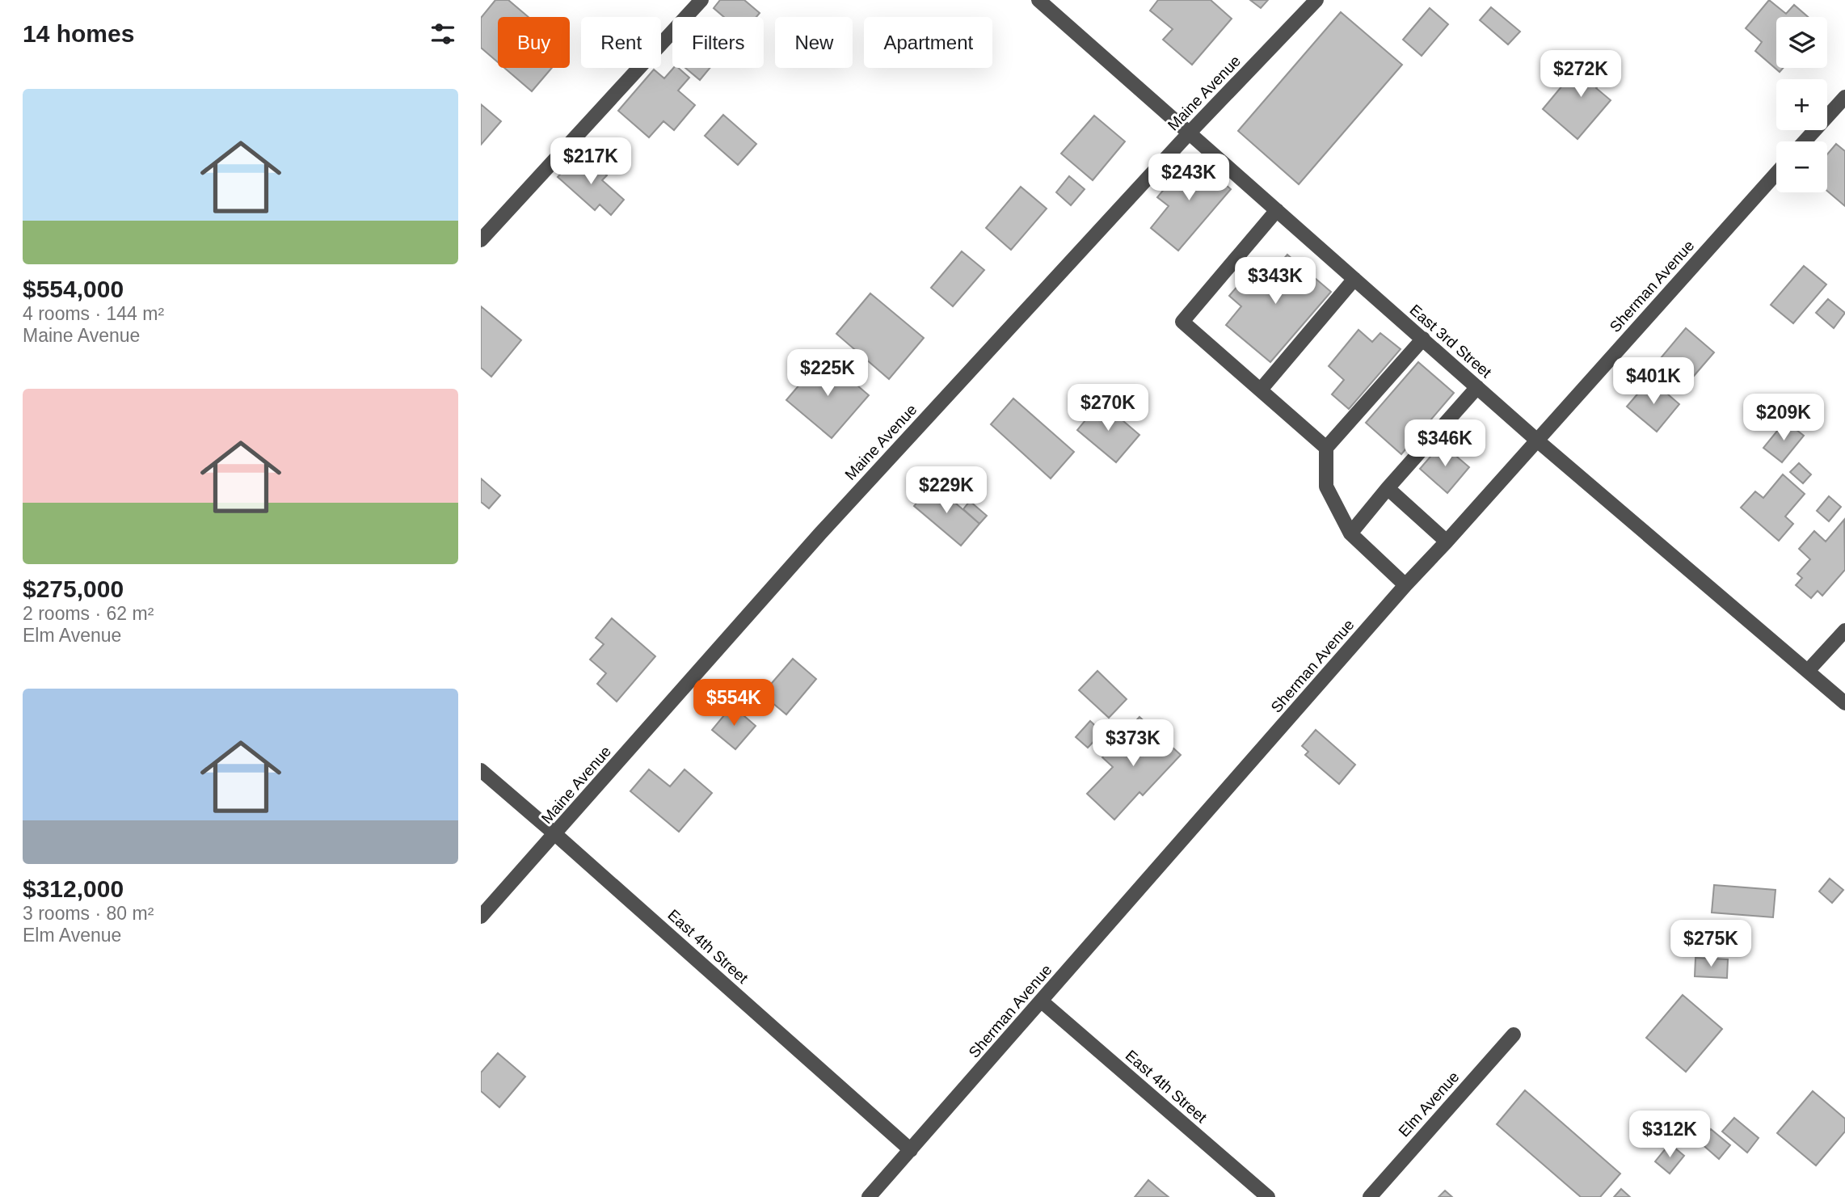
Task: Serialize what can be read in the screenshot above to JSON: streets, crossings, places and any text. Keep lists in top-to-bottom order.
{
  "streets": {
    "street": [
      "Maine Avenue",
      "Sherman Avenue",
      "East 3rd Street",
      "East 4th Street",
      "Elm Avenue"
    ]
  },
  "crossings": [
    ["Maine Avenue", "East 3rd Street"],
    ["Maine Avenue", "East 4th Street"],
    ["Sherman Avenue", "East 3rd Street"],
    ["Sherman Avenue", "East 4th Street"]
  ],
  "page": {
    "heading": "14 homes",
    "map_buttons": ["+", "−"],
    "chip": [
      "Buy",
      "Rent",
      "Filters",
      "New",
      "Apartment"
    ],
    "price": [
      "$272K",
      "$217K",
      "$243K",
      "$343K",
      "$225K",
      "$401K",
      "$270K",
      "$209K",
      "$346K",
      "$229K",
      "$554K",
      "$373K",
      "$275K",
      "$312K"
    ],
    "list": [
      {
        "name": "$554,000",
        "note": "4 rooms · 144 m² · Maine Avenue"
      },
      {
        "name": "$275,000",
        "note": "2 rooms · 62 m² · Elm Avenue"
      },
      {
        "name": "$312,000",
        "note": "3 rooms · 80 m² · Elm Avenue"
      }
    ]
  }
}
